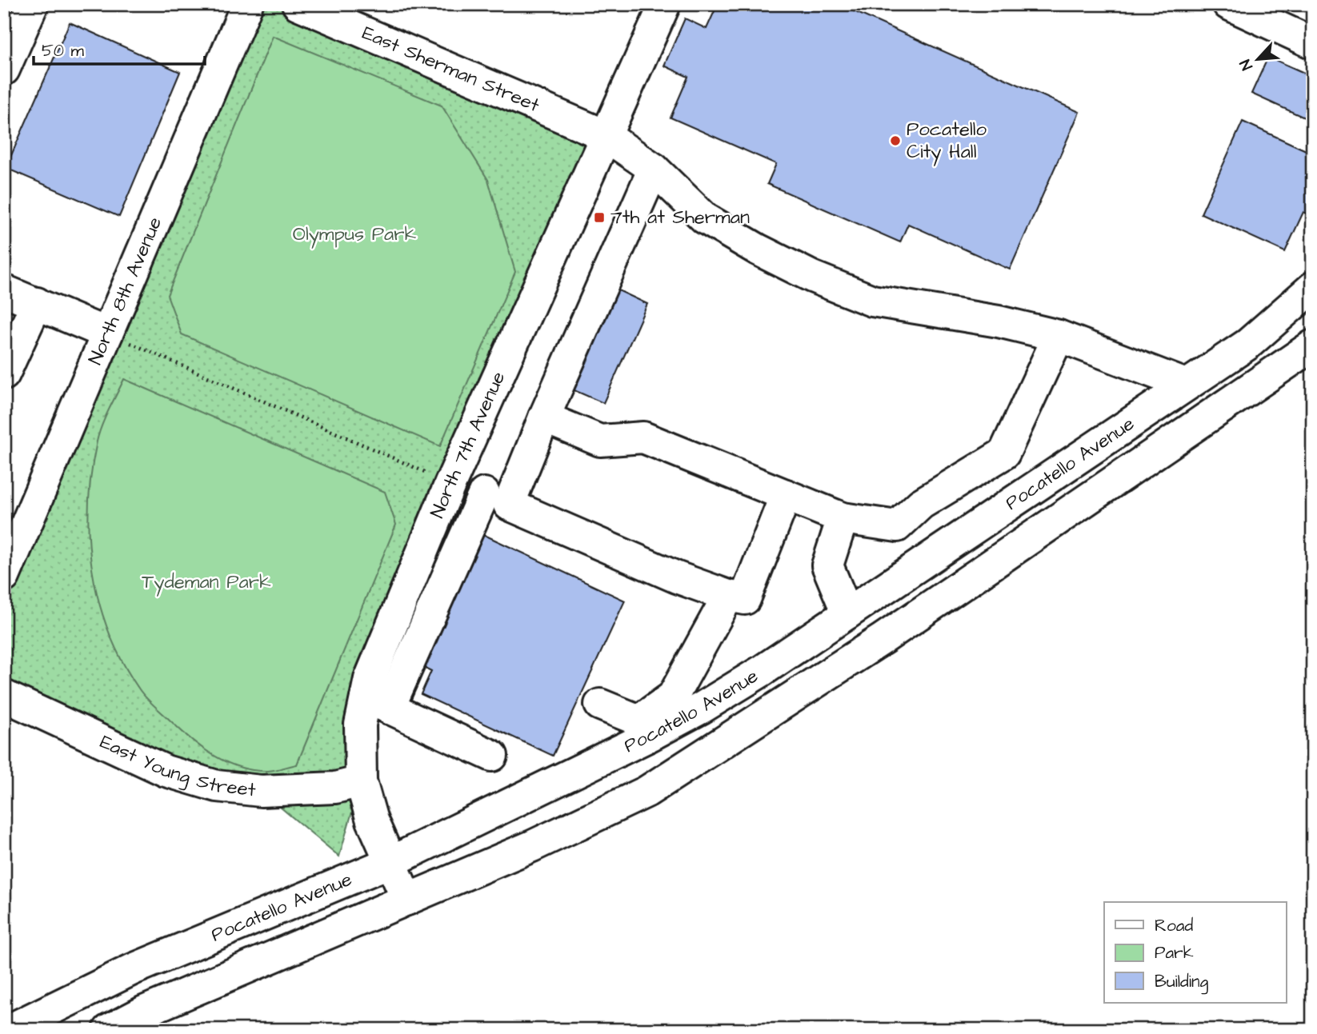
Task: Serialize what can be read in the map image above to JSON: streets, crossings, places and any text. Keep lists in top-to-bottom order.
{
  "streets": {
    "main road": [
      "East Sherman Street",
      "North 8th Avenue",
      "North 7th Avenue",
      "Pocatello Avenue",
      "East Young Street"
    ]
  },
  "crossings": [
    ["East Sherman Street", "North 7th Avenue"],
    ["East Sherman Street", "Pocatello Avenue"],
    ["North 7th Avenue", "Pocatello Avenue"],
    ["North 7th Avenue", "East Young Street"]
  ],
  "parks": ["Olympus Park", "Tydeman Park"],
  "places": {
    "other": ["Pocatello City Hall"],
    "transit": ["7th at Sherman"]
  },
  "legend": ["Road", "Park", "Building"],
  "scale_bar": "50 m",
  "north": "bottom left"
}
